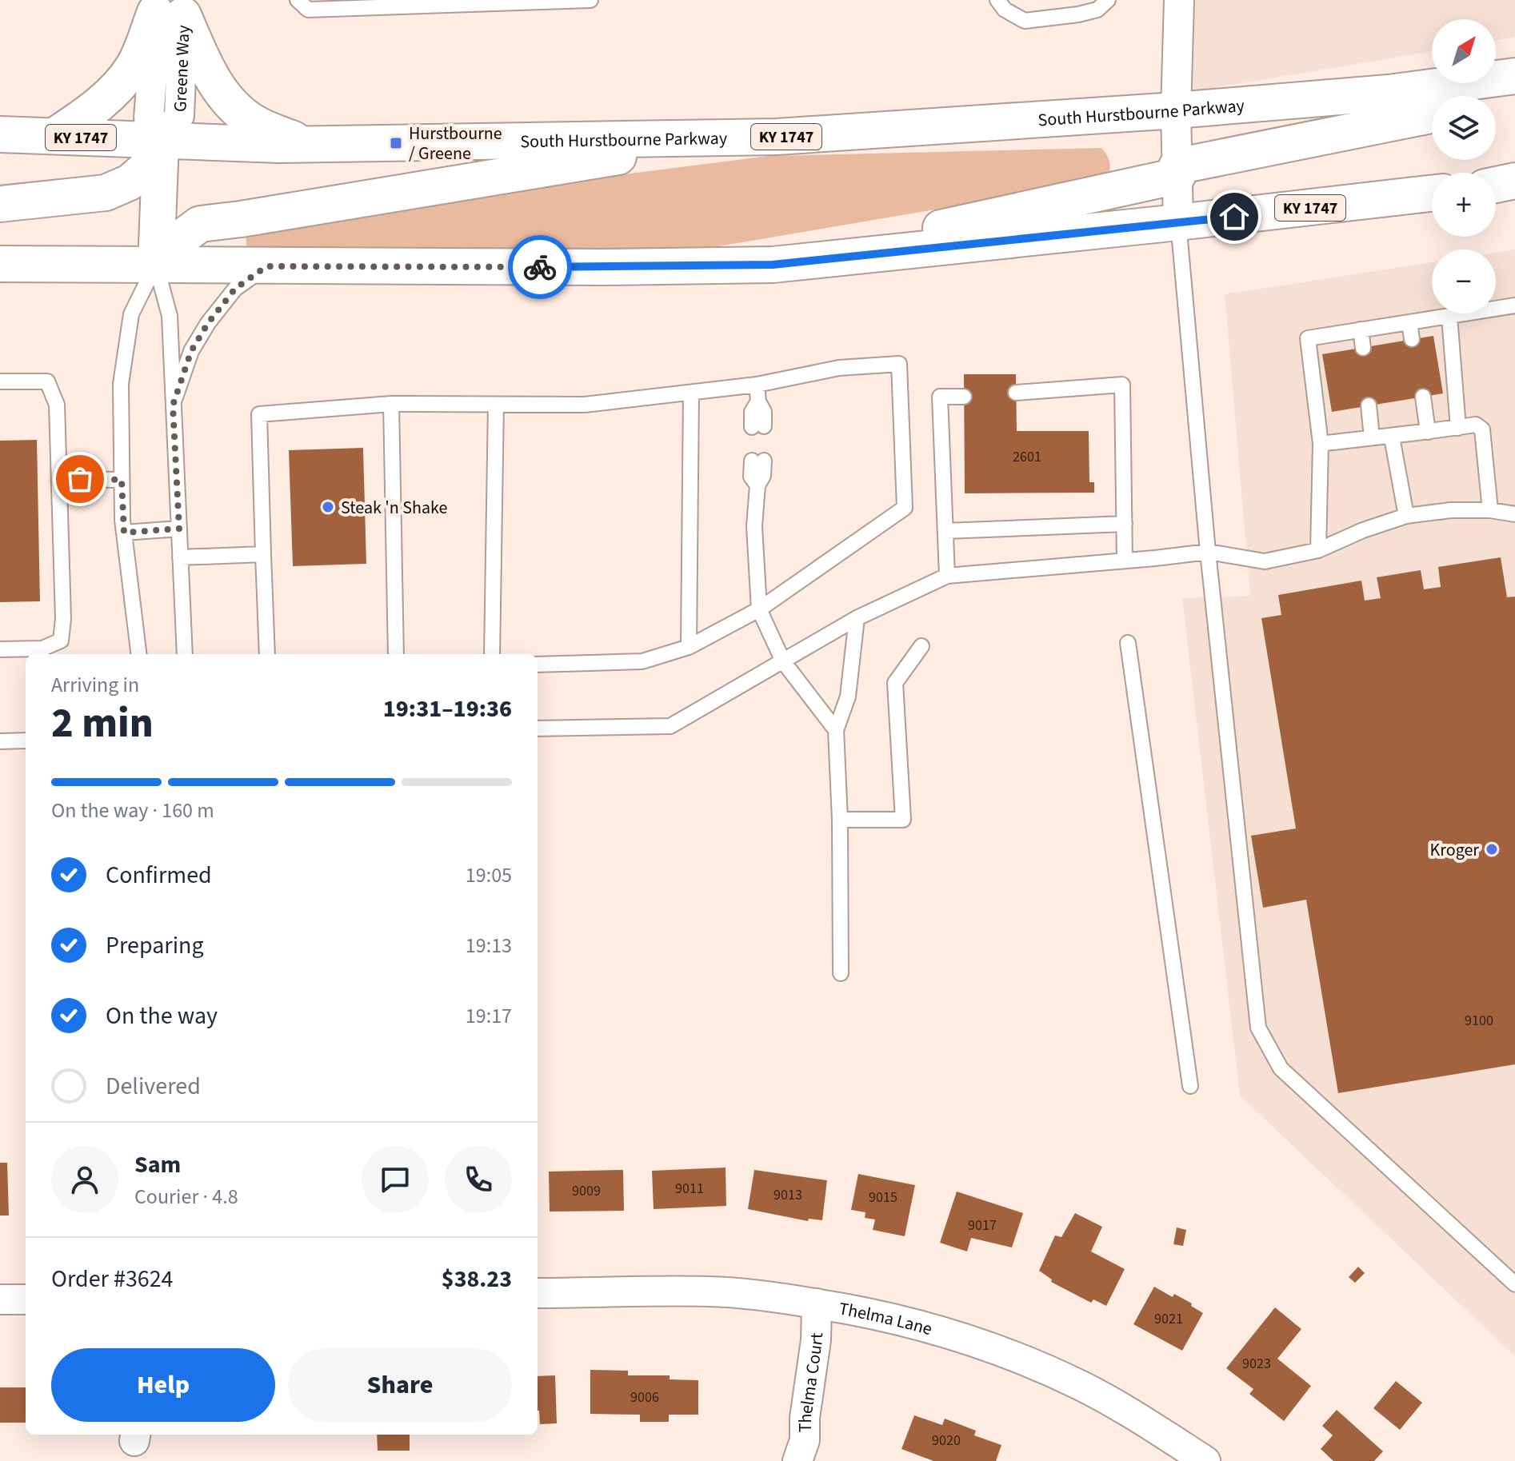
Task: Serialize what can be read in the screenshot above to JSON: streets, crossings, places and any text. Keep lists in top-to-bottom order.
{
  "streets": {
    "main road": ["South Hurstbourne Parkway", "KY 1747"],
    "street": ["Greene Way", "Thelma Lane", "Thelma Court"]
  },
  "crossings": [
    ["Greene Way", "South Hurstbourne Parkway"],
    ["Thelma Lane", "Thelma Court"]
  ],
  "places": {
    "transit": ["Hurstbourne / Greene"],
    "other": ["Steak 'n Shake", "Kroger"]
  },
  "house_numbers": [
    "2601",
    "9100",
    "9011",
    "9009",
    "9013",
    "9015",
    "9017",
    "9021",
    "9023",
    "9006",
    "9020"
  ],
  "north": "top right",
  "page": {
    "map_buttons": ["+", "−"],
    "heading": ["2 min", "Arriving in", "19:31–19:36"],
    "panel": [
      "Sam",
      "Courier · 4.8",
      "Order #3624",
      "$38.23"
    ],
    "bar": "On the way · 160 m",
    "list": [
      ["Confirmed", "19:05"],
      ["Preparing", "19:13"],
      ["On the way", "19:17"],
      "Delivered"
    ],
    "buttons": ["Help", "Share"]
  }
}
